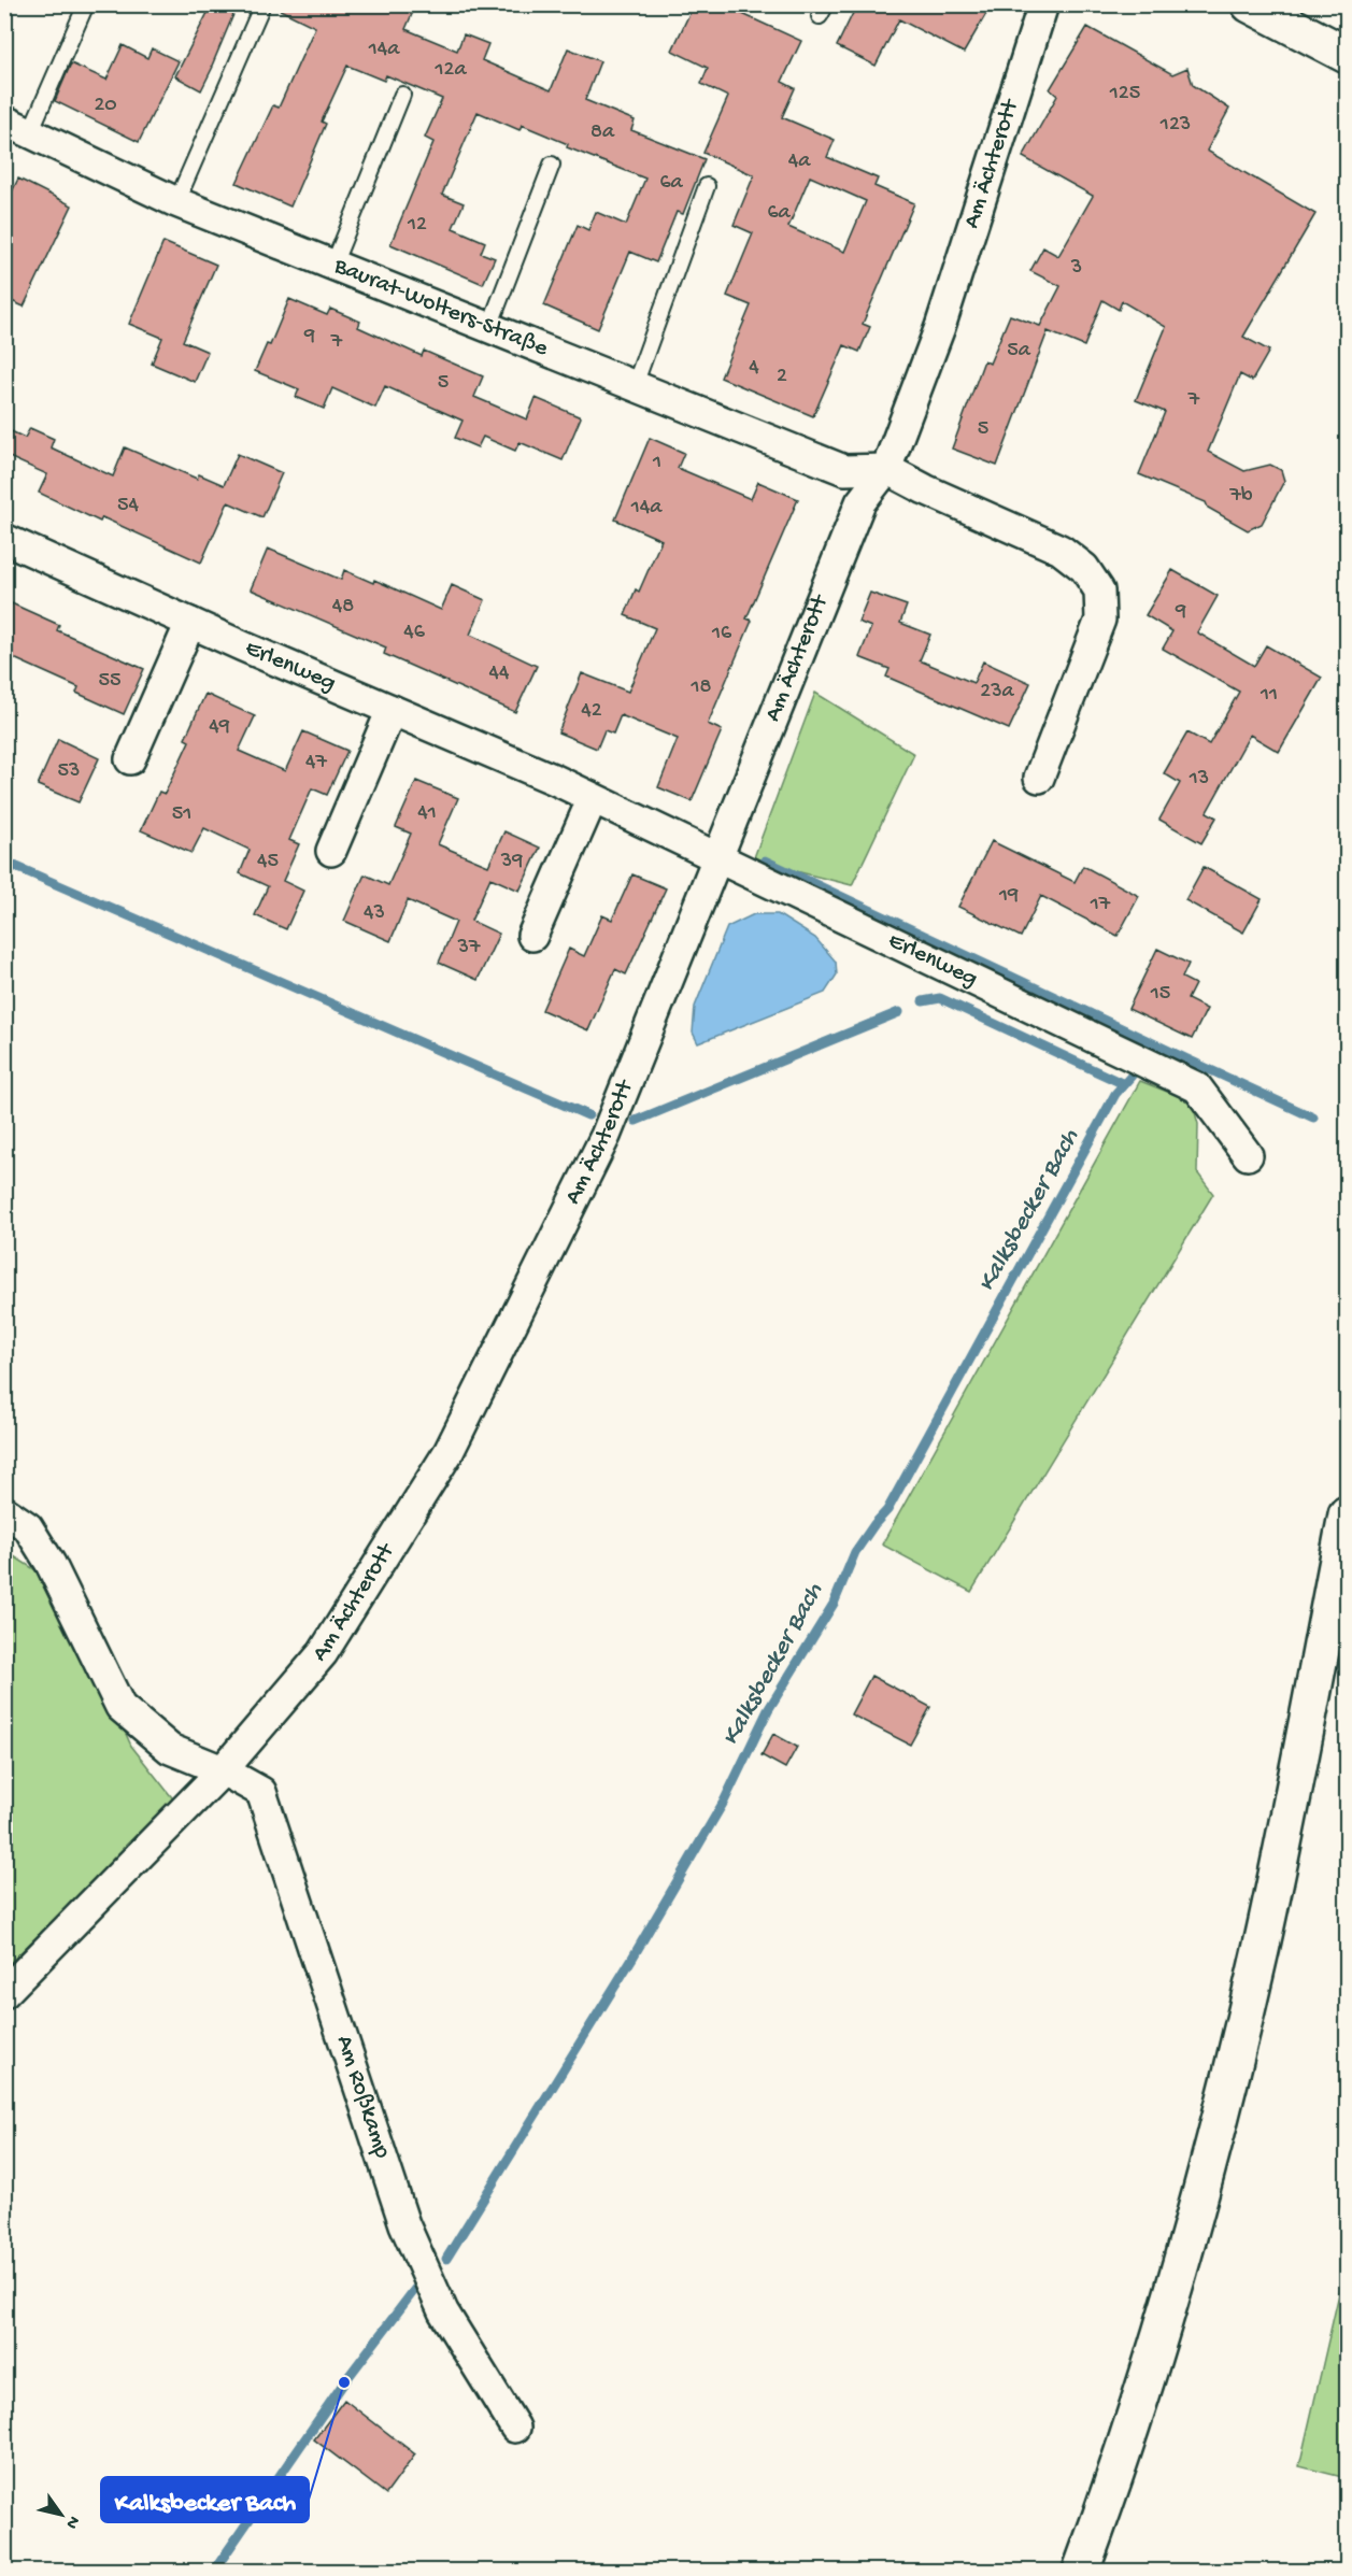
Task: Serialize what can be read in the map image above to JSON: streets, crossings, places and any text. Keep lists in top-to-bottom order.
{
  "streets": {
    "street": [
      "Am Ächterott",
      "Baurat-Wolters-Straße",
      "Erlenweg",
      "Am Roßkamp"
    ]
  },
  "crossings": [
    ["Am Ächterott", "Baurat-Wolters-Straße"],
    ["Am Ächterott", "Erlenweg"],
    ["Am Ächterott", "Am Roßkamp"]
  ],
  "water": ["Kalksbecker Bach"],
  "places": ["Kalksbecker Bach"],
  "house_numbers": [
    "14a",
    "12a",
    "125",
    "20",
    "123",
    "8a",
    "4a",
    "6a",
    "6a",
    "12",
    "3",
    "9",
    "7",
    "5a",
    "4",
    "2",
    "5",
    "7",
    "5",
    "1",
    "7b",
    "54",
    "14a",
    "48",
    "9",
    "46",
    "16",
    "44",
    "55",
    "18",
    "23a",
    "11",
    "42",
    "49",
    "47",
    "53",
    "13",
    "41",
    "51",
    "45",
    "39",
    "19",
    "17",
    "43",
    "37",
    "15"
  ],
  "north": "bottom right"
}
